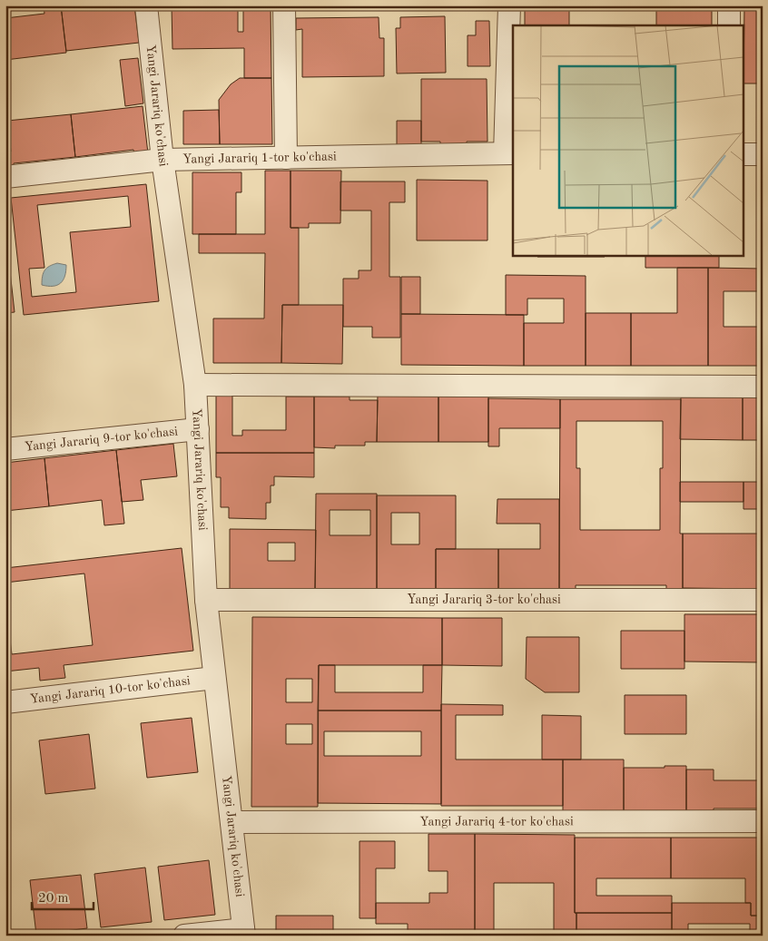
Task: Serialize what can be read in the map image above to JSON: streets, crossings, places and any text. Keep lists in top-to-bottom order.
{
  "streets": {
    "street": [
      "Yangi Jarariq ko'chasi",
      "Yangi Jarariq 1-tor ko'chasi",
      "Yangi Jarariq 9-tor ko'chasi",
      "Yangi Jarariq 3-tor ko'chasi",
      "Yangi Jarariq 10-tor ko'chasi",
      "Yangi Jarariq 4-tor ko'chasi"
    ]
  },
  "crossings": [
    ["Yangi Jarariq ko'chasi", "Yangi Jarariq 1-tor ko'chasi"],
    ["Yangi Jarariq ko'chasi", "Yangi Jarariq 9-tor ko'chasi"],
    ["Yangi Jarariq ko'chasi", "Yangi Jarariq 3-tor ko'chasi"],
    ["Yangi Jarariq ko'chasi", "Yangi Jarariq 10-tor ko'chasi"],
    ["Yangi Jarariq ko'chasi", "Yangi Jarariq 4-tor ko'chasi"]
  ],
  "scale_bar": "20 m"
}
